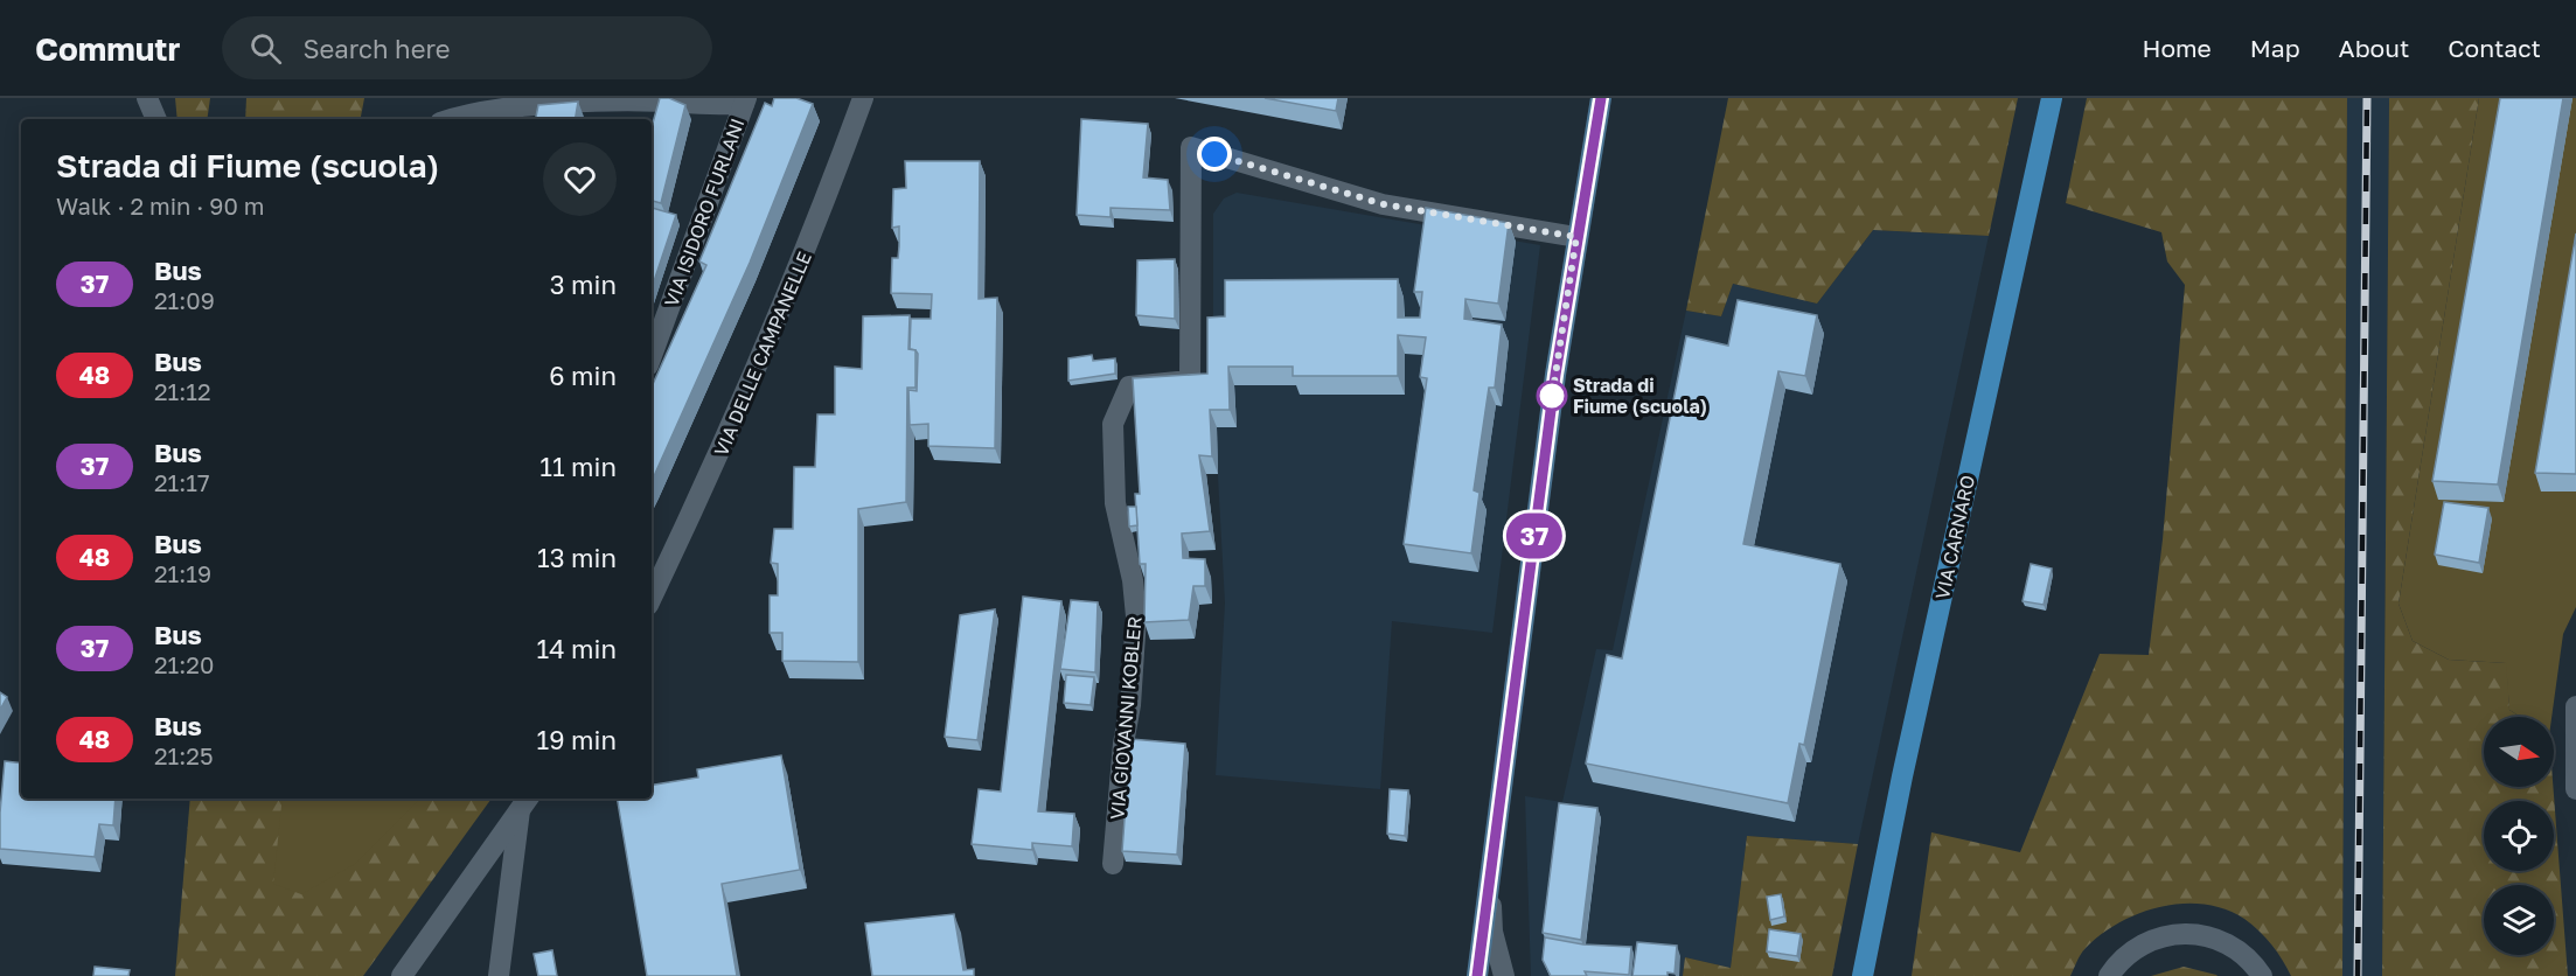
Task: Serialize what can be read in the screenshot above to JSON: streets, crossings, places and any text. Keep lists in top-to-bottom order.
{
  "streets": {
    "main road": ["VIA CARNARO"],
    "street": ["VIA ISIDORO FURLANI", "VIA DELLE CAMPANELLE", "VIA GIOVANNI KOBLER"]
  },
  "places": ["Strada di Fiume (scuola)"],
  "lines": ["bus line 37"],
  "north": "right",
  "page": {
    "header": "Commutr",
    "search": "Search here",
    "nav": [
      "Home",
      "Map",
      "About",
      "Contact"
    ],
    "on_map": "37",
    "heading": ["Strada di Fiume (scuola)", "Walk · 2 min · 90 m"],
    "list": [
      {
        "mark": "37",
        "name": "Bus",
        "note": "21:09",
        "value": "3 min"
      },
      {
        "mark": "48",
        "name": "Bus",
        "note": "21:12",
        "value": "6 min"
      },
      {
        "mark": "37",
        "name": "Bus",
        "note": "21:17",
        "value": "11 min"
      },
      {
        "mark": "48",
        "name": "Bus",
        "note": "21:19",
        "value": "13 min"
      },
      {
        "mark": "37",
        "name": "Bus",
        "note": "21:20",
        "value": "14 min"
      },
      {
        "mark": "48",
        "name": "Bus",
        "note": "21:25",
        "value": "19 min"
      }
    ]
  }
}
